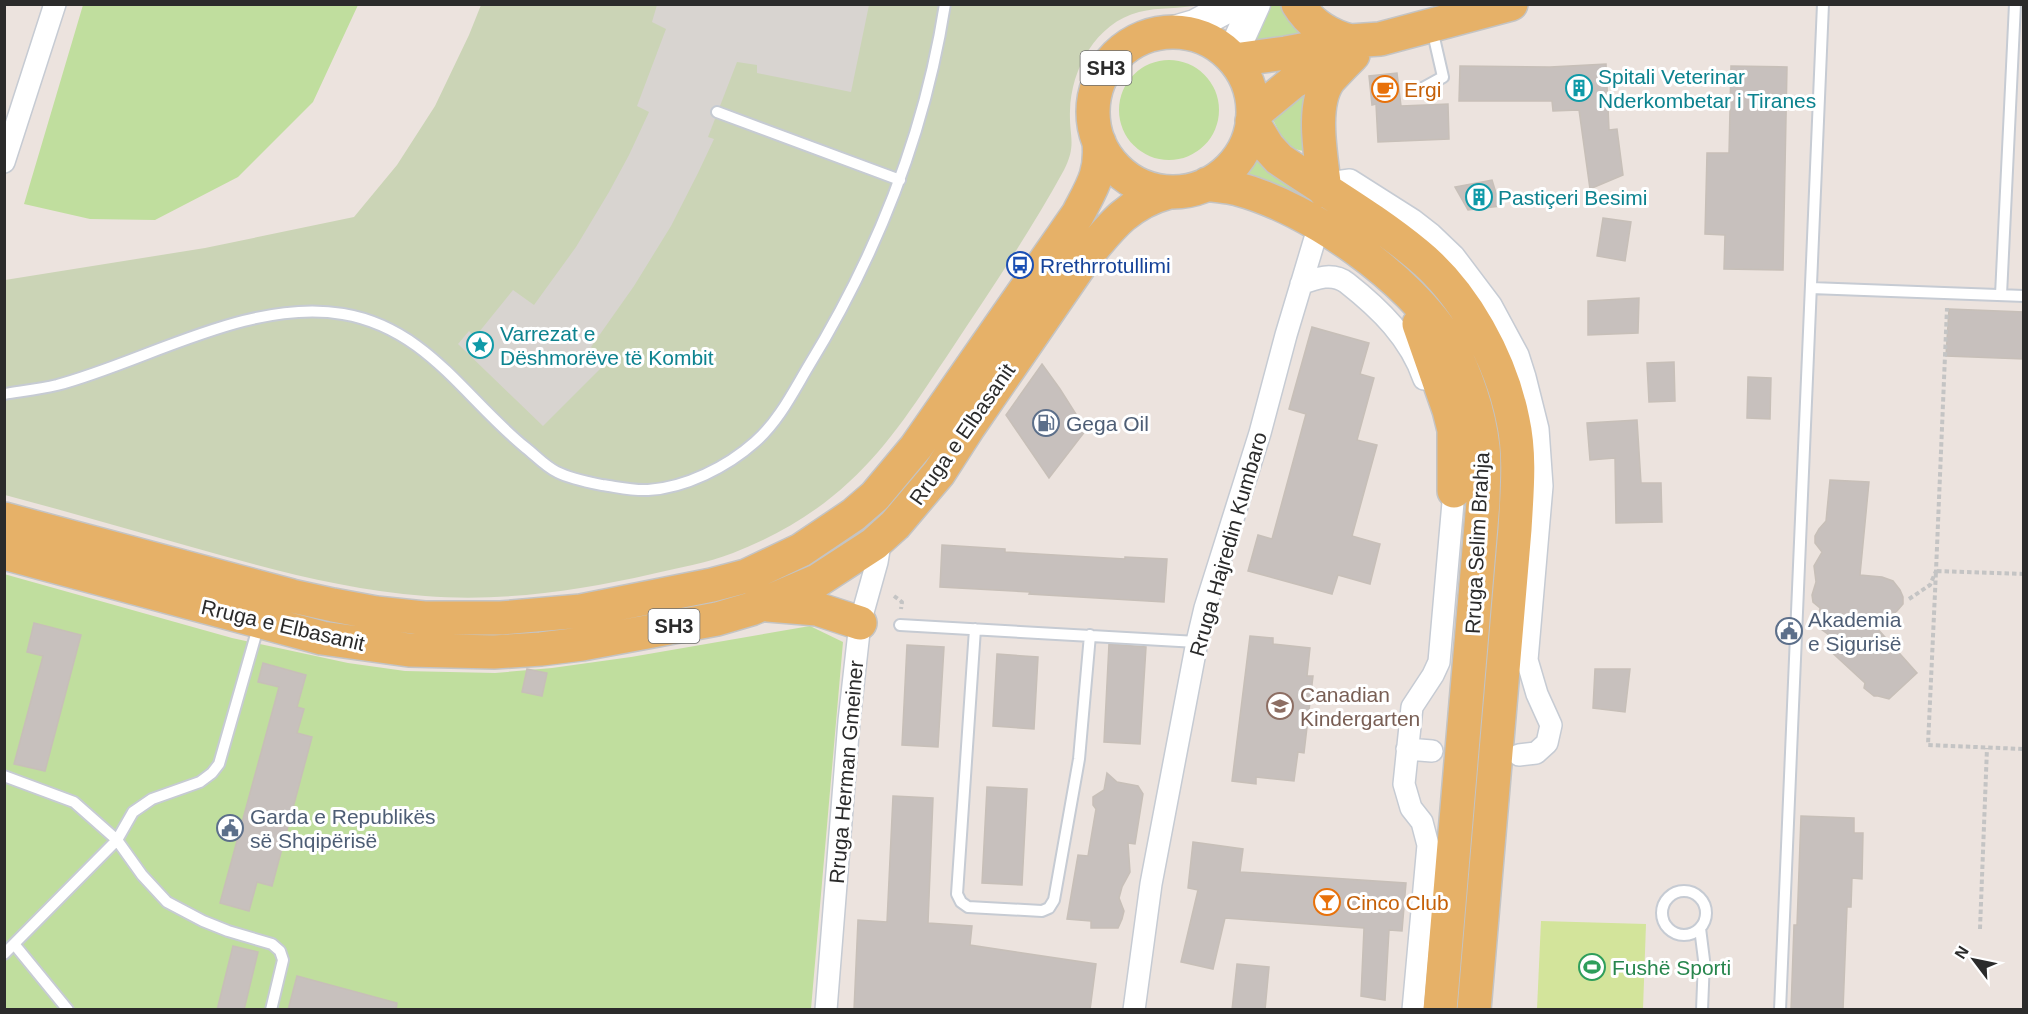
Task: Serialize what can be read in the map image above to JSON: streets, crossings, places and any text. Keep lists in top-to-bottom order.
{
  "streets": {
    "main road": ["SH3", "Rruga e Elbasanit", "Rruga Selim Brahja"],
    "street": ["Rruga Hajredin Kumbaro", "Rruga Herman Gmeiner"]
  },
  "crossings": [
    ["SH3", "Rruga e Elbasanit"],
    ["SH3", "Rruga Selim Brahja"],
    ["Rruga e Elbasanit", "Rruga Selim Brahja"],
    ["Rruga e Elbasanit", "Rruga Herman Gmeiner"],
    ["Rruga Selim Brahja", "Rruga Hajredin Kumbaro"]
  ],
  "places": {
    "building": ["Spitali Veterinar Nderkombetar i Tiranes", "Pastiçeri Besimi"],
    "cafe": ["Ergi"],
    "bus stop": ["Rrethrrotullimi"],
    "place": ["Varrezat e Dëshmorëve të Kombit"],
    "fuel station": ["Gega Oil"],
    "public building": ["Akademia e Sigurisë", "Garda e Republikës së Shqipërisë"],
    "school or university": ["Canadian Kindergarten"],
    "bar": ["Cinco Club"],
    "sports": ["Fushë Sporti"]
  },
  "north": "top left"
}
